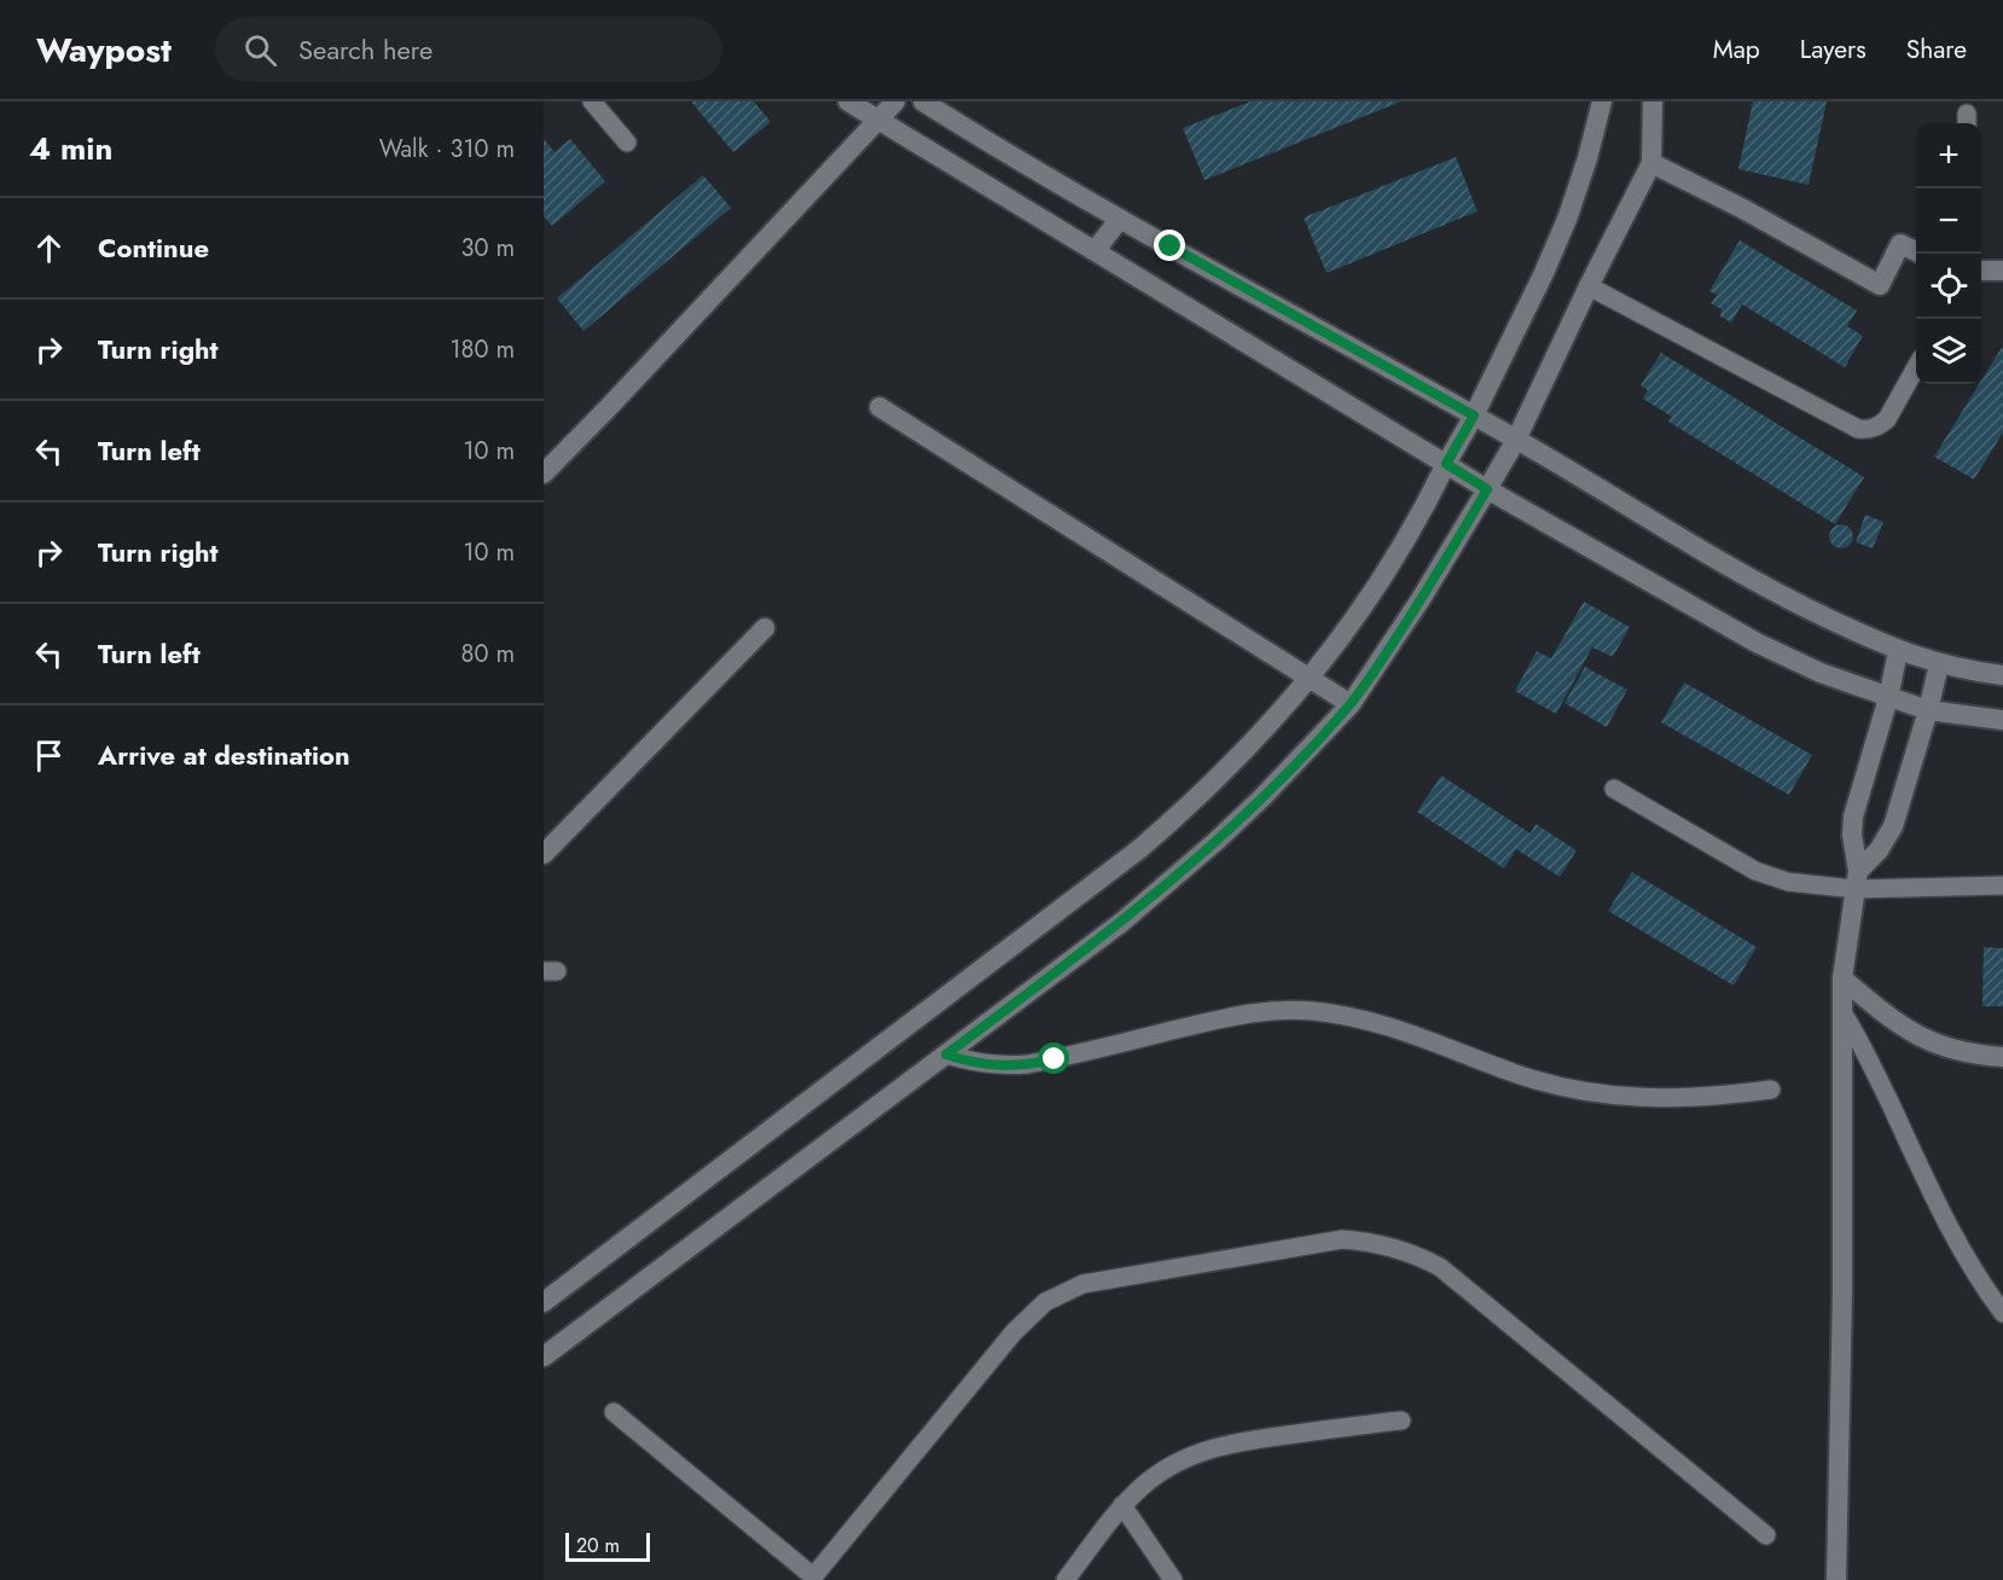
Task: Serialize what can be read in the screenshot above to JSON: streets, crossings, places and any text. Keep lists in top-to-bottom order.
{
  "scale_bar": "20 m",
  "page": {
    "header": "Waypost",
    "search": "Search here",
    "nav": ["Map", "Layers", "Share"],
    "heading": ["4 min", "Walk · 310 m"],
    "map_buttons": ["+", "−"],
    "list": [
      ["Continue", "30 m"],
      ["Turn right", "180 m"],
      ["Turn left", "10 m"],
      ["Turn right", "10 m"],
      ["Turn left", "80 m"],
      "Arrive at destination"
    ],
    "scale": "20 m"
  }
}
